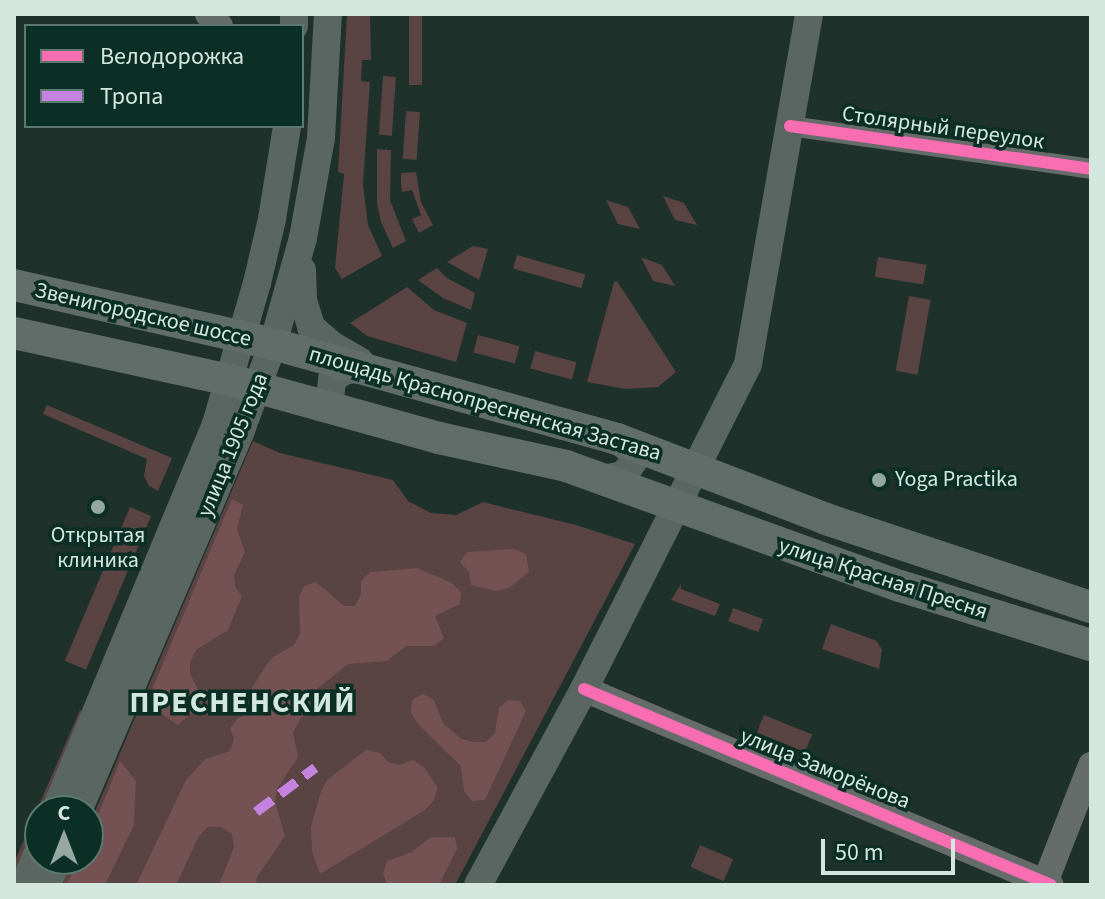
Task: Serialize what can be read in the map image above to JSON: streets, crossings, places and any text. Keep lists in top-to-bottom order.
{
  "streets": {
    "main road": [
      "Звенигородское шоссе",
      "площадь Краснопресненская Застава",
      "улица 1905 года",
      "улица Красная Пресня"
    ],
    "street": ["Столярный переулок", "улица Заморёнова"]
  },
  "crossings": [
    ["Звенигородское шоссе", "площадь Краснопресненская Застава"],
    ["Звенигородское шоссе", "улица 1905 года"],
    ["площадь Краснопресненская Застава", "улица 1905 года"],
    ["площадь Краснопресненская Застава", "улица Красная Пресня"]
  ],
  "districts": ["ПРЕСНЕНСКИЙ"],
  "places": ["Yoga Practika", "Открытая клиника"],
  "legend": ["Велодорожка", "Тропа"],
  "scale_bar": "50 m",
  "north": "top"
}
